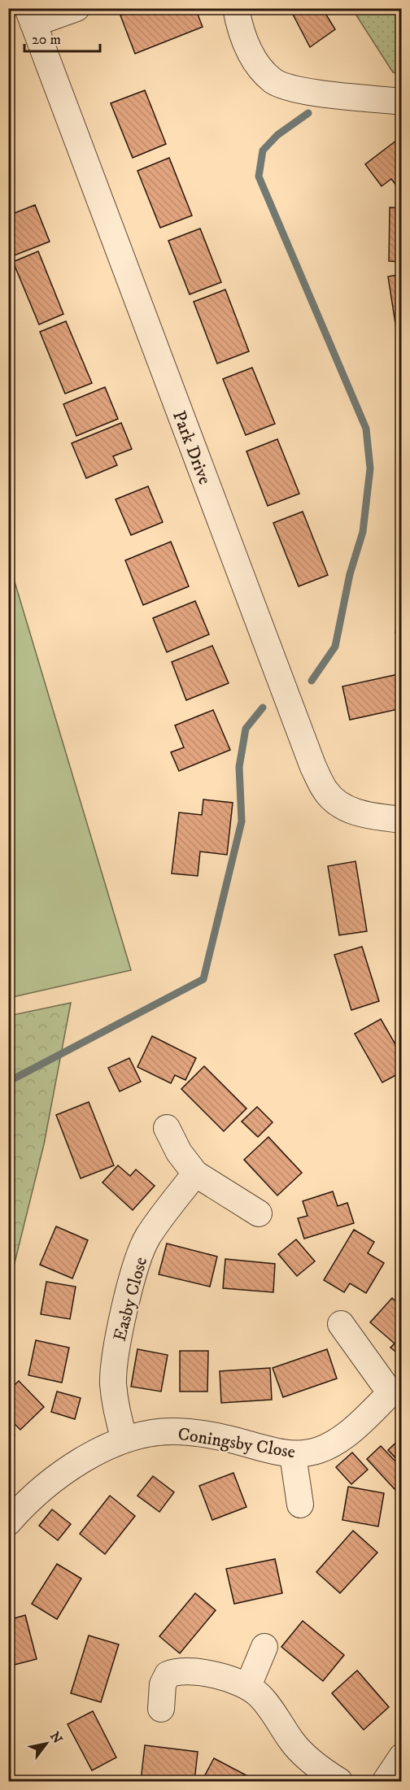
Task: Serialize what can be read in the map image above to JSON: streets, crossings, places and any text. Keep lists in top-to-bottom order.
{
  "streets": {
    "street": ["Park Drive", "Easby Close", "Coningsby Close"]
  },
  "crossings": [
    ["Easby Close", "Coningsby Close"]
  ],
  "scale_bar": "20 m",
  "north": "top right"
}
